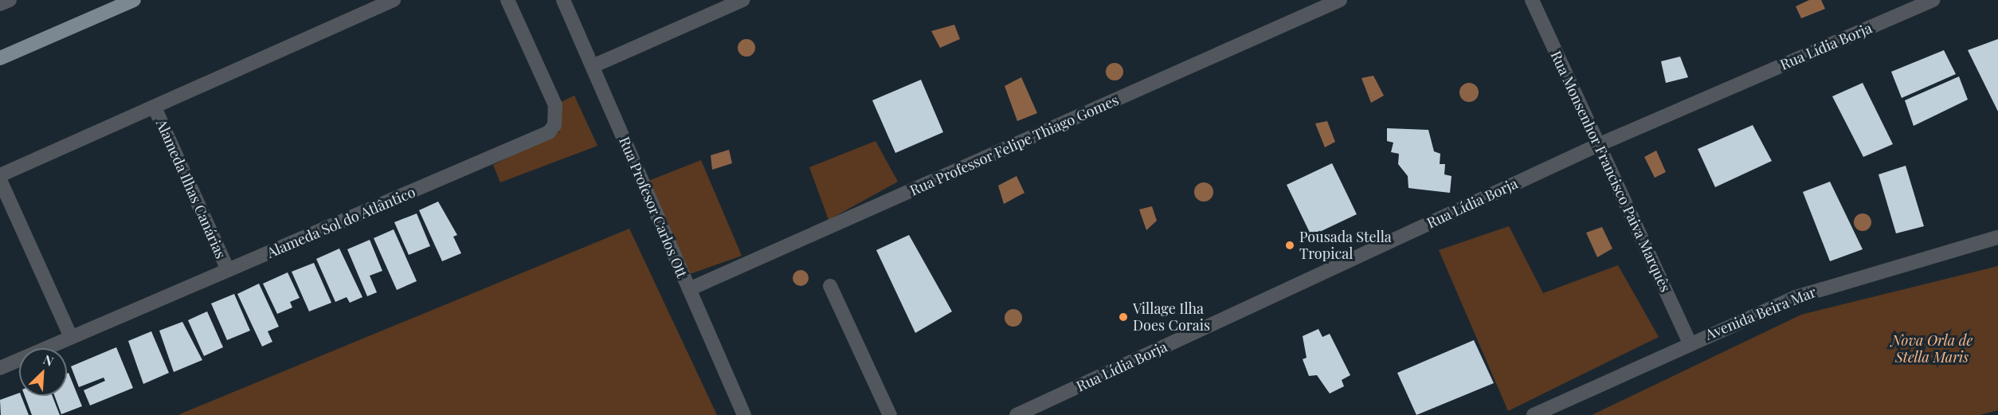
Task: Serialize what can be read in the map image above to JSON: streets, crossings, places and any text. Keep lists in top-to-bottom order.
{
  "streets": {
    "street": [
      "Rua Lídia Borja",
      "Rua Professor Felipe Thiago Gomes",
      "Rua Monsenhor Francisco Paiva Marquês",
      "Alameda Ilhas Canárias",
      "Rua Profesor Carlos Ott",
      "Alameda Sol do Atlântico",
      "Avenida Beira Mar"
    ]
  },
  "crossings": [
    ["Rua Lídia Borja", "Rua Monsenhor Francisco Paiva Marquês"],
    ["Rua Professor Felipe Thiago Gomes", "Rua Profesor Carlos Ott"],
    ["Rua Monsenhor Francisco Paiva Marquês", "Avenida Beira Mar"],
    ["Alameda Ilhas Canárias", "Alameda Sol do Atlântico"]
  ],
  "parks": ["Nova Orla de Stella Maris"],
  "places": ["Pousada Stella Tropical", "Village Ilha Does Corais"],
  "north": "top right"
}
